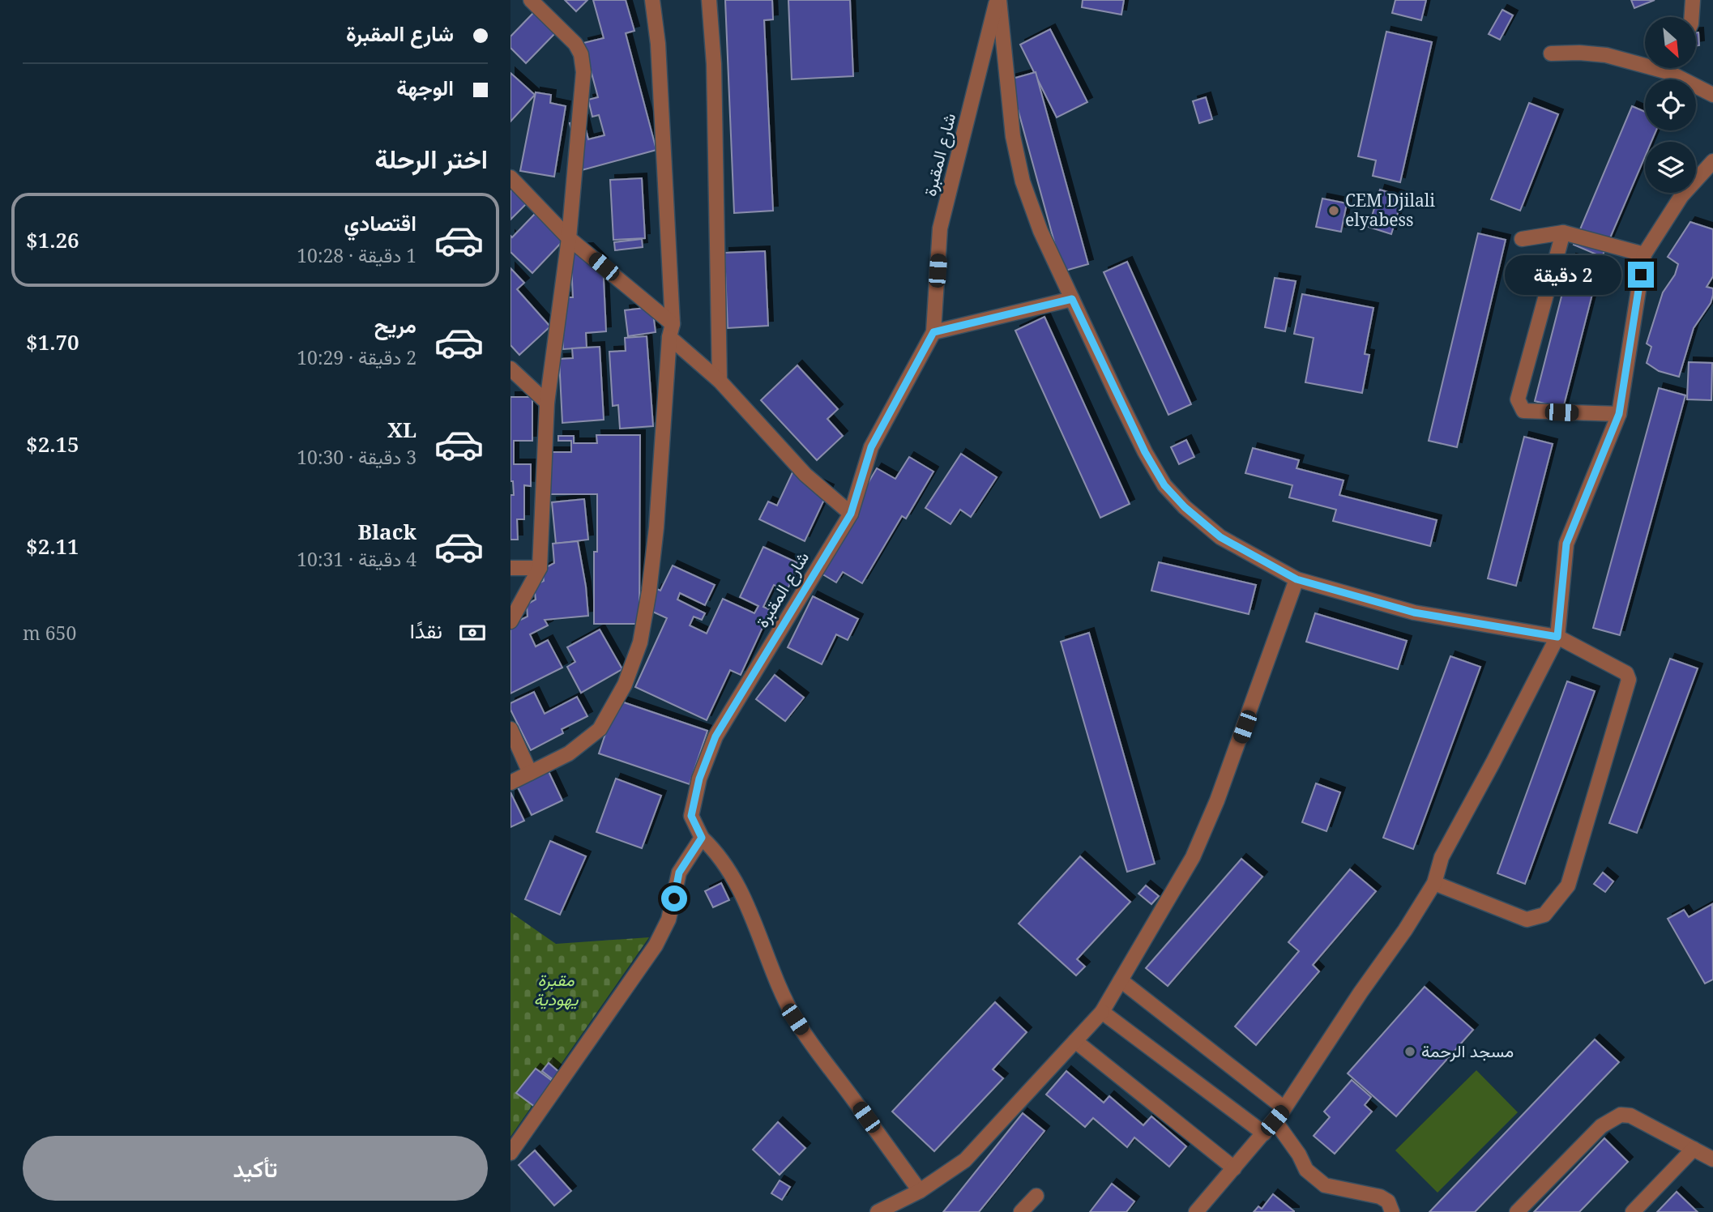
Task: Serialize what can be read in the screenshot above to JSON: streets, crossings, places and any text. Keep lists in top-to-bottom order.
{
  "streets": {
    "street": ["شارع المقبرة"]
  },
  "parks": ["مقبرة يهودية"],
  "places": ["CEM Djilali elyabess", "مسجد الرحمة"],
  "north": "bottom right",
  "page": {
    "banner": ["شارع المقبرة", "الوجهة"],
    "heading": "اختر الرحلة",
    "list": [
      {
        "name": "اقتصادي",
        "note": "1 دقيقة · 10:28",
        "value": "$1.26"
      },
      {
        "name": "مريح",
        "note": "2 دقيقة · 10:29",
        "value": "$1.70"
      },
      {
        "name": "XL",
        "note": "3 دقيقة · 10:30",
        "value": "$2.15"
      },
      {
        "name": "Black",
        "note": "4 دقيقة · 10:31",
        "value": "$2.11"
      }
    ],
    "bubble": "2 دقيقة",
    "pay": ["نقدًا", "650 m"],
    "buttons": "تأكيد"
  }
}
